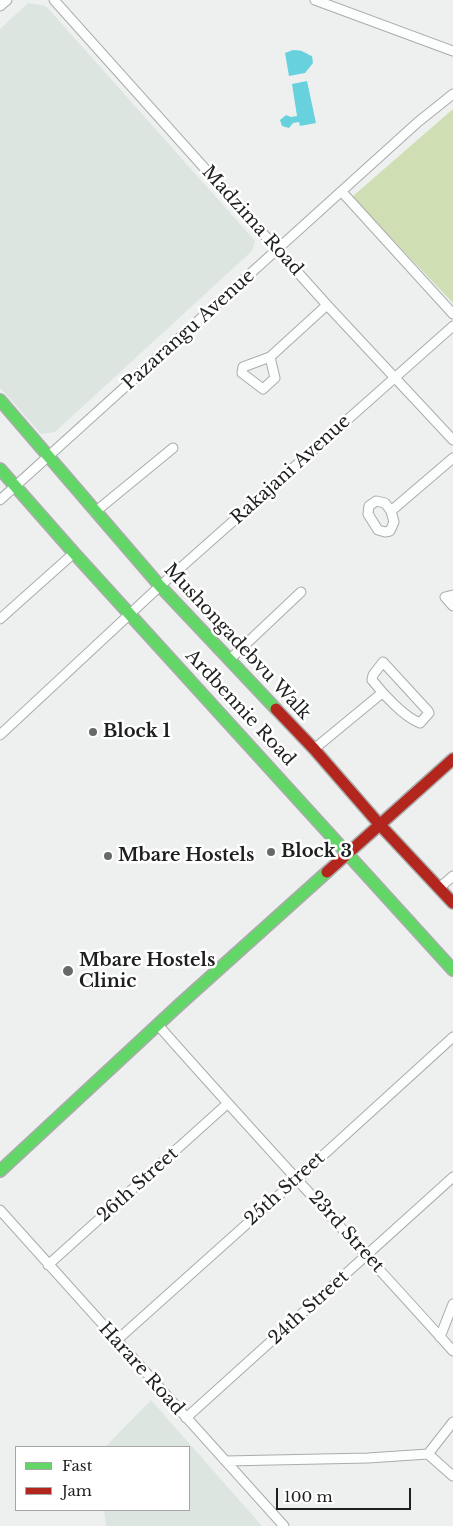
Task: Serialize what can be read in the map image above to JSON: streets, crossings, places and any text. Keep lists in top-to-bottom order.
{
  "streets": {
    "street": [
      "Madzima Road",
      "Pazarangu Avenue",
      "Rakajani Avenue",
      "Mushongadebvu Walk",
      "Ardbennie Road",
      "26th Street",
      "25th Street",
      "23rd Street",
      "24th Street",
      "Harare Road"
    ]
  },
  "crossings": [
    ["Madzima Road", "Pazarangu Avenue"],
    ["Madzima Road", "Rakajani Avenue"],
    ["Pazarangu Avenue", "Mushongadebvu Walk"],
    ["Pazarangu Avenue", "Ardbennie Road"],
    ["Rakajani Avenue", "Mushongadebvu Walk"],
    ["Rakajani Avenue", "Ardbennie Road"],
    ["26th Street", "23rd Street"],
    ["26th Street", "Harare Road"],
    ["25th Street", "23rd Street"],
    ["25th Street", "Harare Road"],
    ["23rd Street", "24th Street"],
    ["24th Street", "Harare Road"]
  ],
  "places": [
    "Block 1",
    "Block 3",
    "Mbare Hostels",
    "Mbare Hostels Clinic"
  ],
  "legend": ["Fast", "Jam"],
  "scale_bar": "100 m"
}
